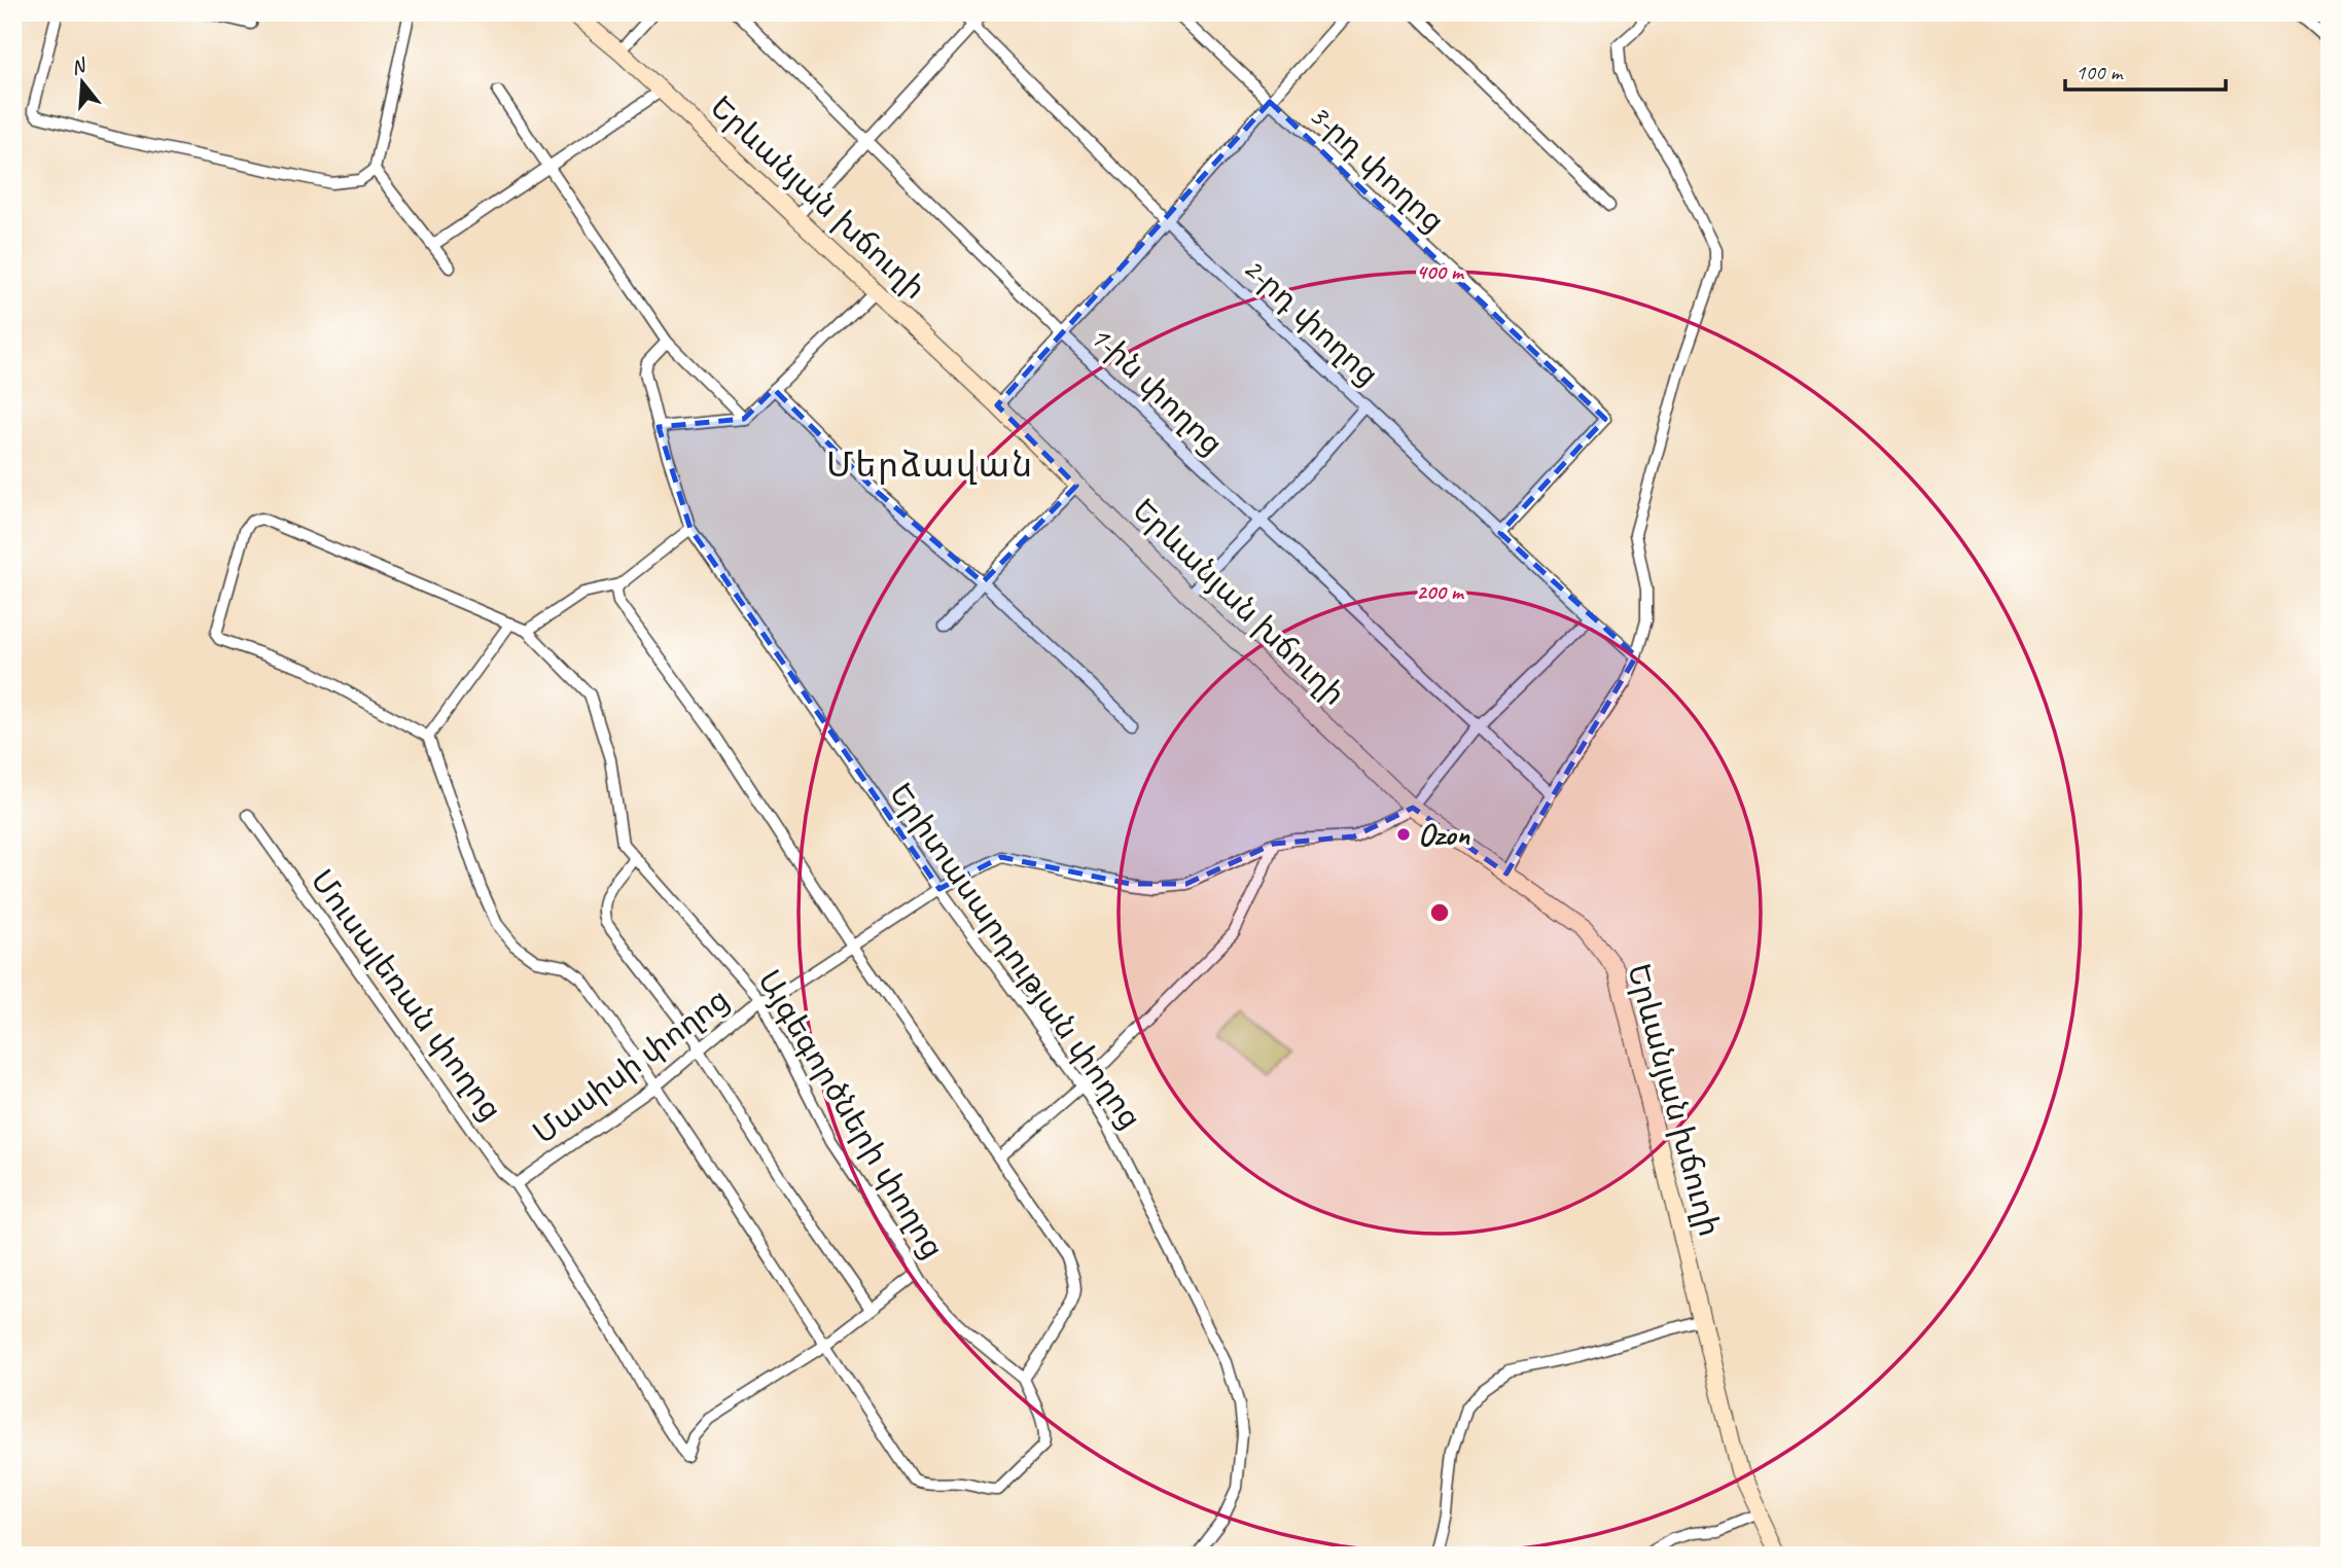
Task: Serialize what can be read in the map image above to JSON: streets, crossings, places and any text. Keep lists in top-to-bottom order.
{
  "streets": {
    "main road": ["Երևանյան խճուղի"],
    "street": [
      "3-րդ փողոց",
      "2-րդ փողոց",
      "1-ին փողոց",
      "Երիտասարդության փողոց",
      "Մուսալեռան փողոց",
      "Մասիսի փողոց",
      "Այգեգործների փողոց"
    ]
  },
  "crossings": [
    ["3-րդ փողոց", "2-րդ փողոց"],
    ["Երևանյան խճուղի", "Մասիսի փողոց"],
    ["Երիտասարդության փողոց", "Մասիսի փողոց"],
    ["Մուսալեռան փողոց", "Մասիսի փողոց"],
    ["Մասիսի փողոց", "Այգեգործների փողոց"]
  ],
  "districts": ["Մերձավան"],
  "places": ["Ozon"],
  "scale_bar": "100 m",
  "north": "top",
  "rings": ["400 m", "200 m"]
}
